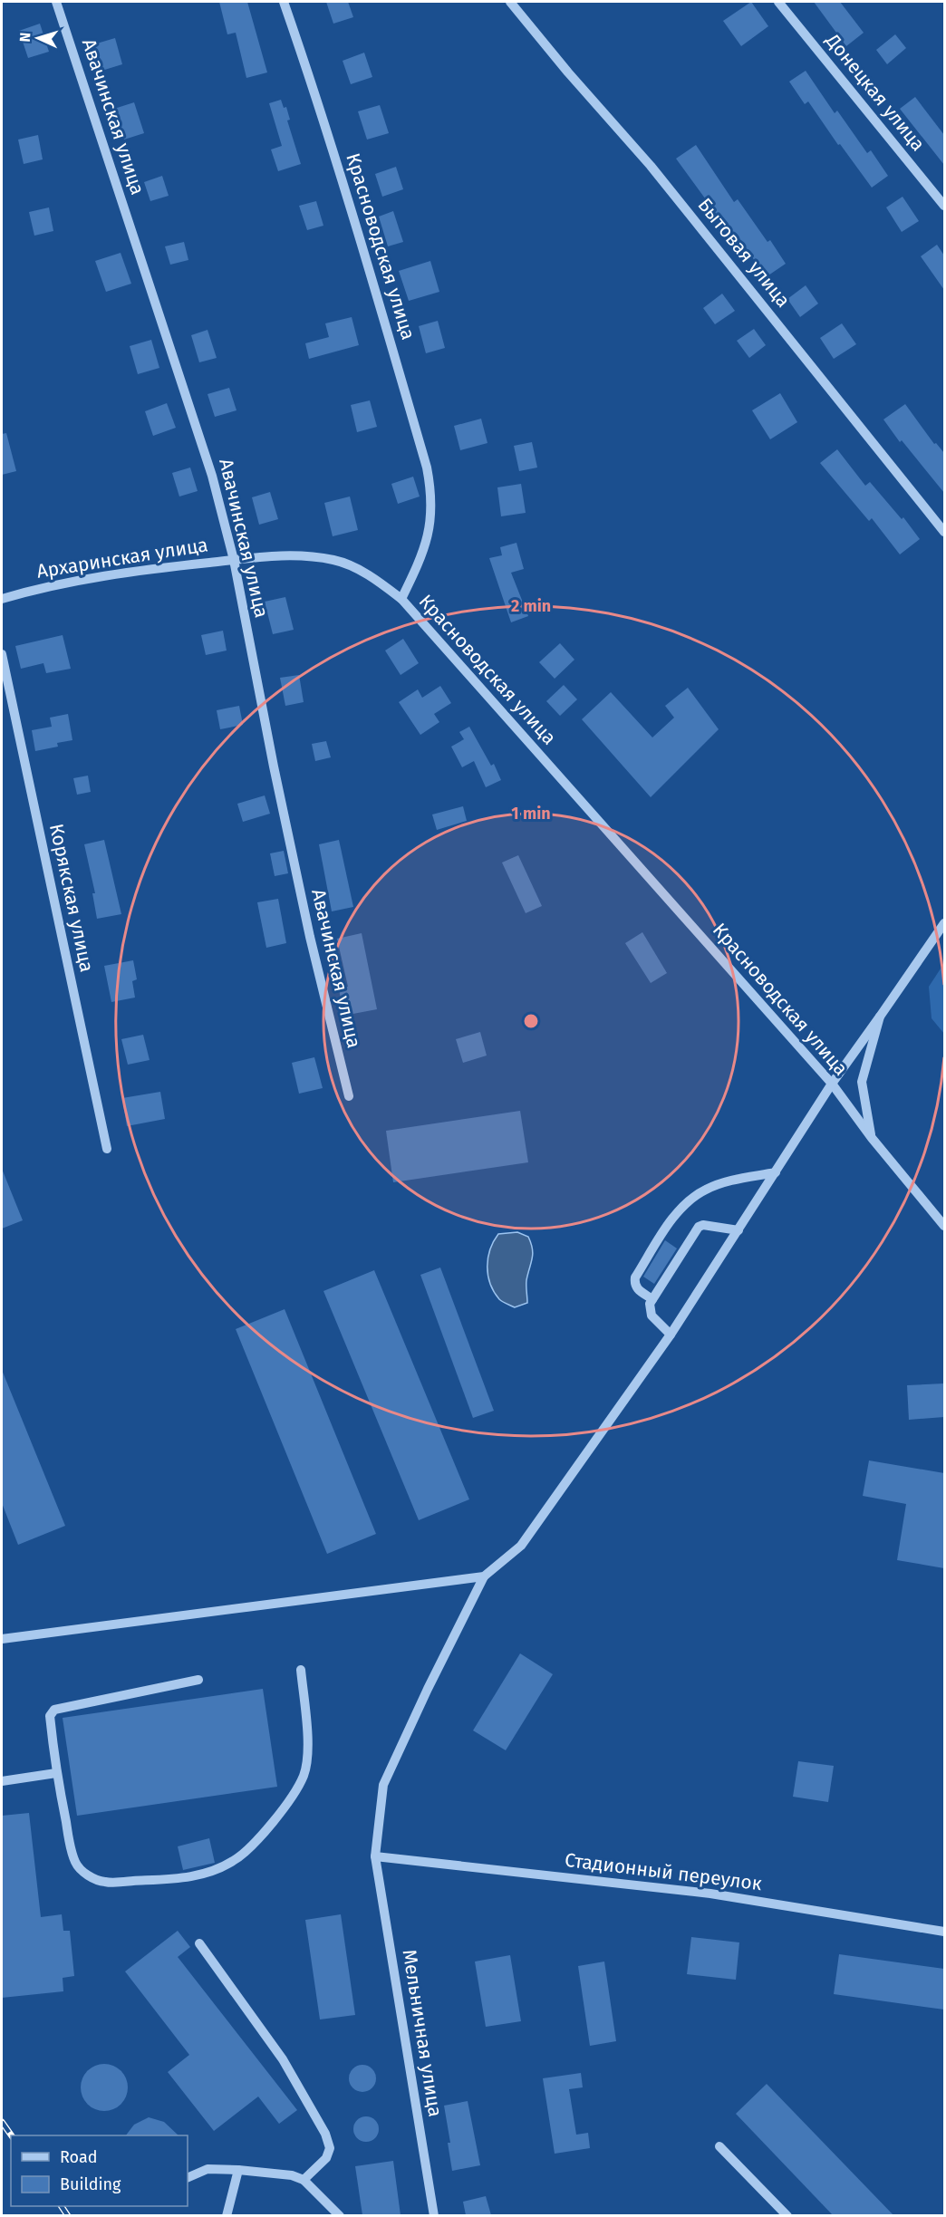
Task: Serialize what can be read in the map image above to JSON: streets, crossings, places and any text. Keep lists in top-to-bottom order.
{
  "streets": {
    "street": [
      "Донецкая улица",
      "Авачинская улица",
      "Красноводская улица",
      "Бытовая улица",
      "Архаринская улица",
      "Корякская улица",
      "Стадионный переулок",
      "Мельничная улица"
    ]
  },
  "crossings": [
    ["Авачинская улица", "Архаринская улица"],
    ["Красноводская улица", "Архаринская улица"],
    ["Стадионный переулок", "Мельничная улица"]
  ],
  "legend": ["Road", "Building"],
  "north": "left",
  "rings": ["2 min", "1 min"]
}
